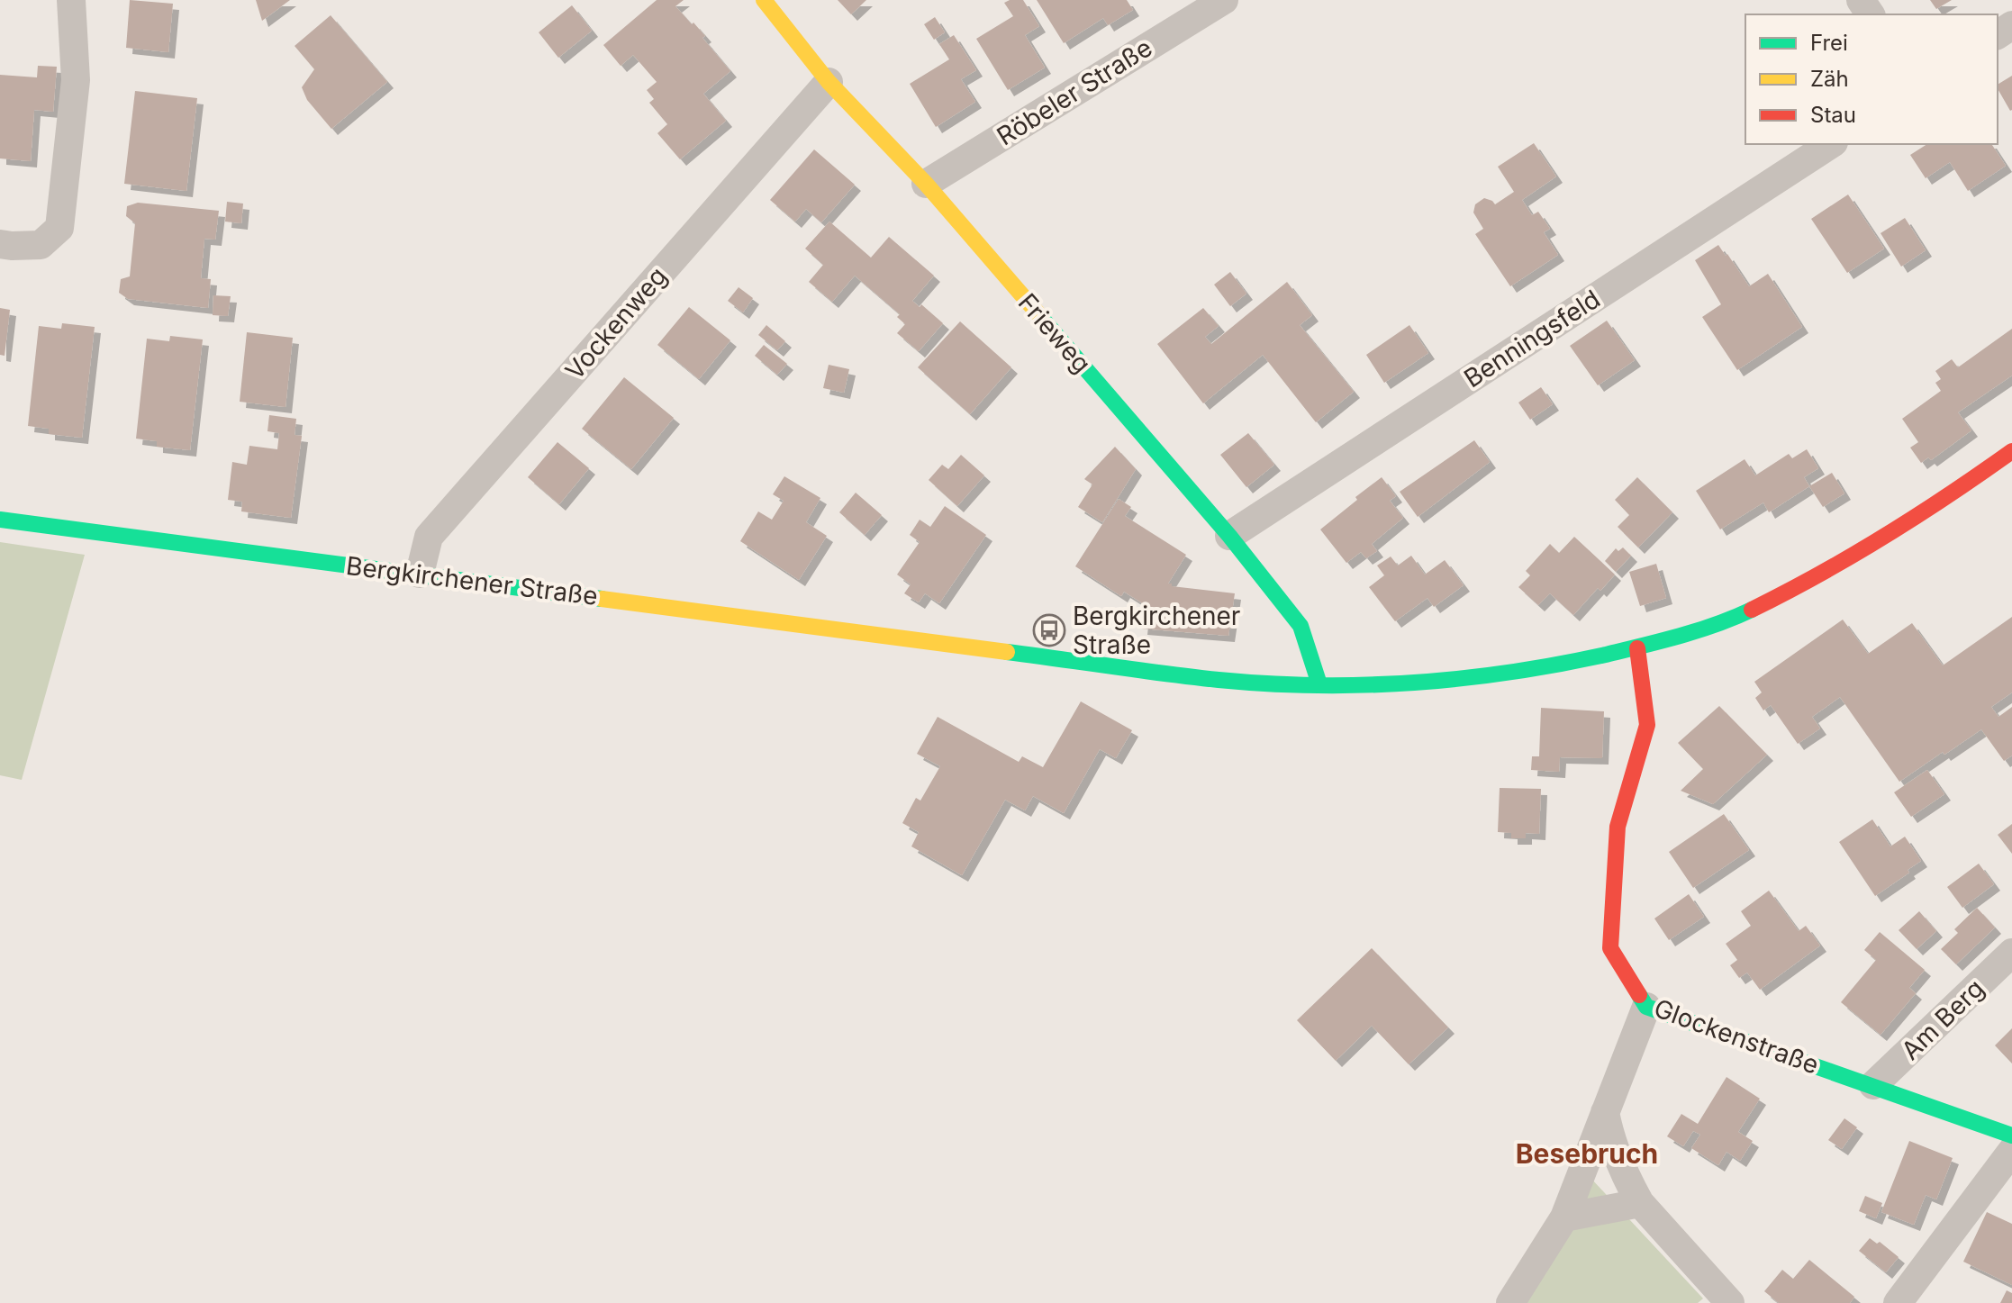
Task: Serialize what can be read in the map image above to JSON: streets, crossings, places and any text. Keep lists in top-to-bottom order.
{
  "streets": {
    "street": [
      "Röbeler Straße",
      "Vockenweg",
      "Frieweg",
      "Benningsfeld",
      "Bergkirchener Straße",
      "Am Berg",
      "Glockenstraße"
    ]
  },
  "crossings": [
    ["Röbeler Straße", "Frieweg"],
    ["Vockenweg", "Frieweg"],
    ["Vockenweg", "Bergkirchener Straße"],
    ["Frieweg", "Benningsfeld"],
    ["Frieweg", "Bergkirchener Straße"],
    ["Bergkirchener Straße", "Glockenstraße"],
    ["Am Berg", "Glockenstraße"]
  ],
  "districts": ["Besebruch"],
  "places": {
    "bus stop": ["Bergkirchener Straße"]
  },
  "legend": ["Frei", "Zäh", "Stau"]
}
